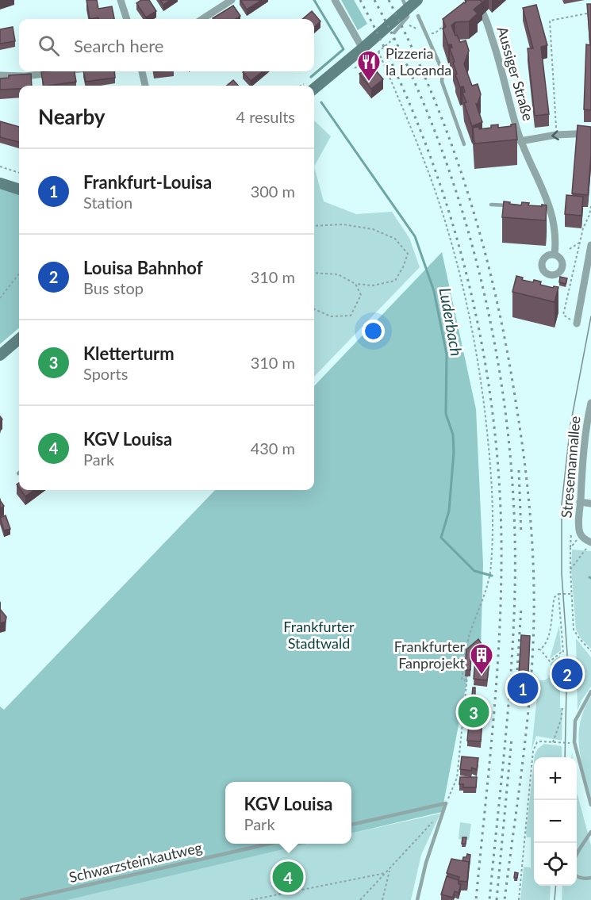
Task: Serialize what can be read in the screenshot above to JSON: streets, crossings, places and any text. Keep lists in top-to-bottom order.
{
  "streets": {
    "street": ["Aussiger Straße", "Stresemannallee"],
    "lane": ["Schwarzsteinkautweg"]
  },
  "water": ["Luderbach"],
  "parks": ["Frankfurter Stadtwald"],
  "places": {
    "restaurant": ["Pizzeria la Locanda"],
    "building": ["Frankfurter Fanprojekt"]
  },
  "page": {
    "search": "Search here",
    "heading": ["Nearby", "4 results"],
    "list": [
      {
        "mark": "1",
        "name": "Frankfurt-Louisa",
        "note": "Station",
        "value": "300 m"
      },
      {
        "mark": "2",
        "name": "Louisa Bahnhof",
        "note": "Bus stop",
        "value": "310 m"
      },
      {
        "mark": "3",
        "name": "Kletterturm",
        "note": "Sports",
        "value": "310 m"
      },
      {
        "mark": "4",
        "name": "KGV Louisa",
        "note": "Park",
        "value": "430 m"
      }
    ],
    "pins": [
      "2",
      "1",
      "3",
      "4"
    ],
    "map_buttons": ["+", "−"],
    "popup": ["KGV Louisa", "Park"]
  }
}
